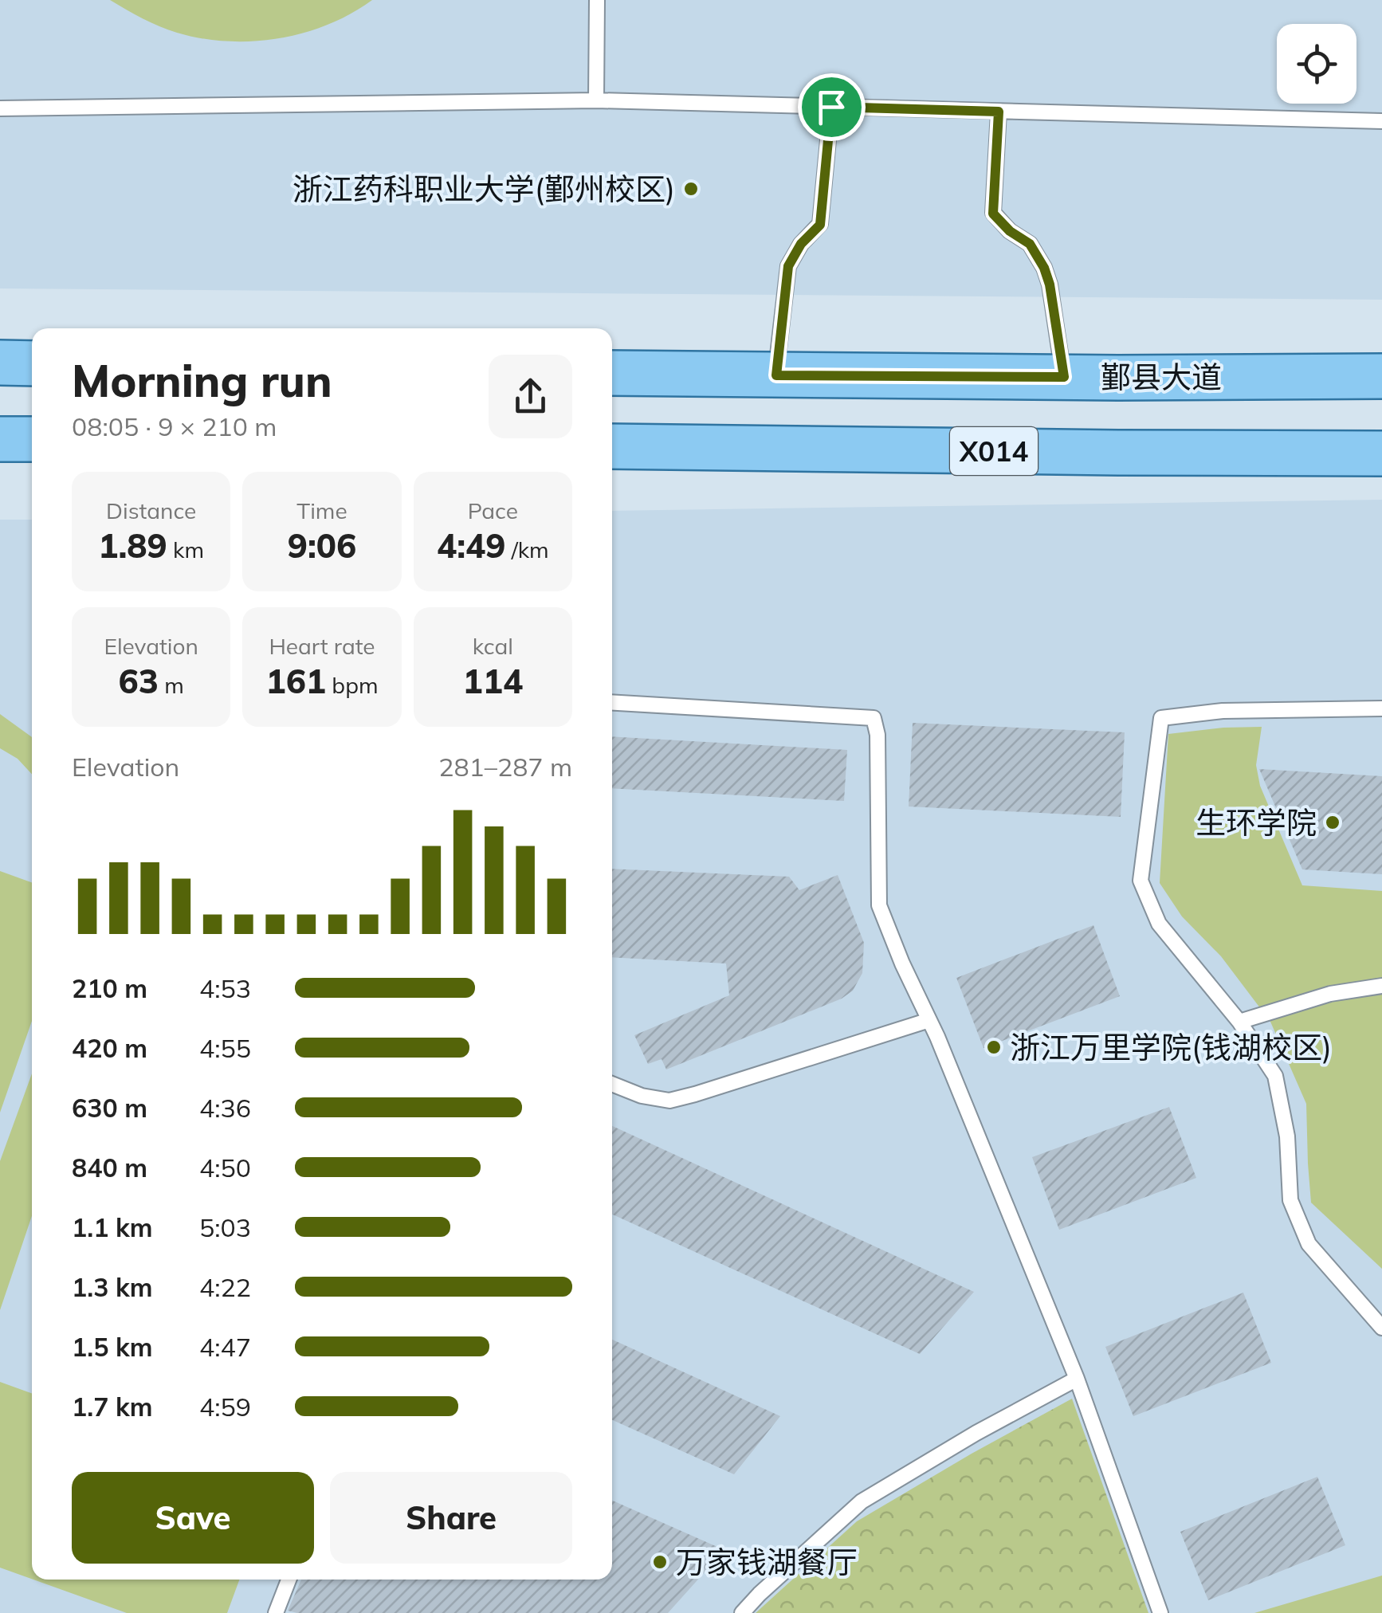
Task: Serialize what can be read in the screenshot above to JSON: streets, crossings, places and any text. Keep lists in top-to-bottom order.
{
  "streets": {
    "main road": ["鄞县大道", "X014"]
  },
  "places": [
    "浙江药科职业大学(鄞州校区)",
    "生环学院",
    "浙江万里学院(钱湖校区)",
    "万家钱湖餐厅"
  ],
  "page": {
    "heading": ["Morning run", "08:05 · 9 × 210 m"],
    "stats": [
      ["Distance", "1.89 km"],
      ["Time", "9:06"],
      ["Pace", "4:49 /km"],
      ["Elevation", "63 m"],
      ["Heart rate", "161 bpm"],
      ["kcal", "114"]
    ],
    "chart": ["Elevation", "281–287 m"],
    "list": [
      {
        "name": "210 m",
        "note": "4:53"
      },
      {
        "name": "420 m",
        "note": "4:55"
      },
      {
        "name": "630 m",
        "note": "4:36"
      },
      {
        "name": "840 m",
        "note": "4:50"
      },
      {
        "name": "1.1 km",
        "note": "5:03"
      },
      {
        "name": "1.3 km",
        "note": "4:22"
      },
      {
        "name": "1.5 km",
        "note": "4:47"
      },
      {
        "name": "1.7 km",
        "note": "4:59"
      }
    ],
    "buttons": ["Save", "Share"]
  }
}
